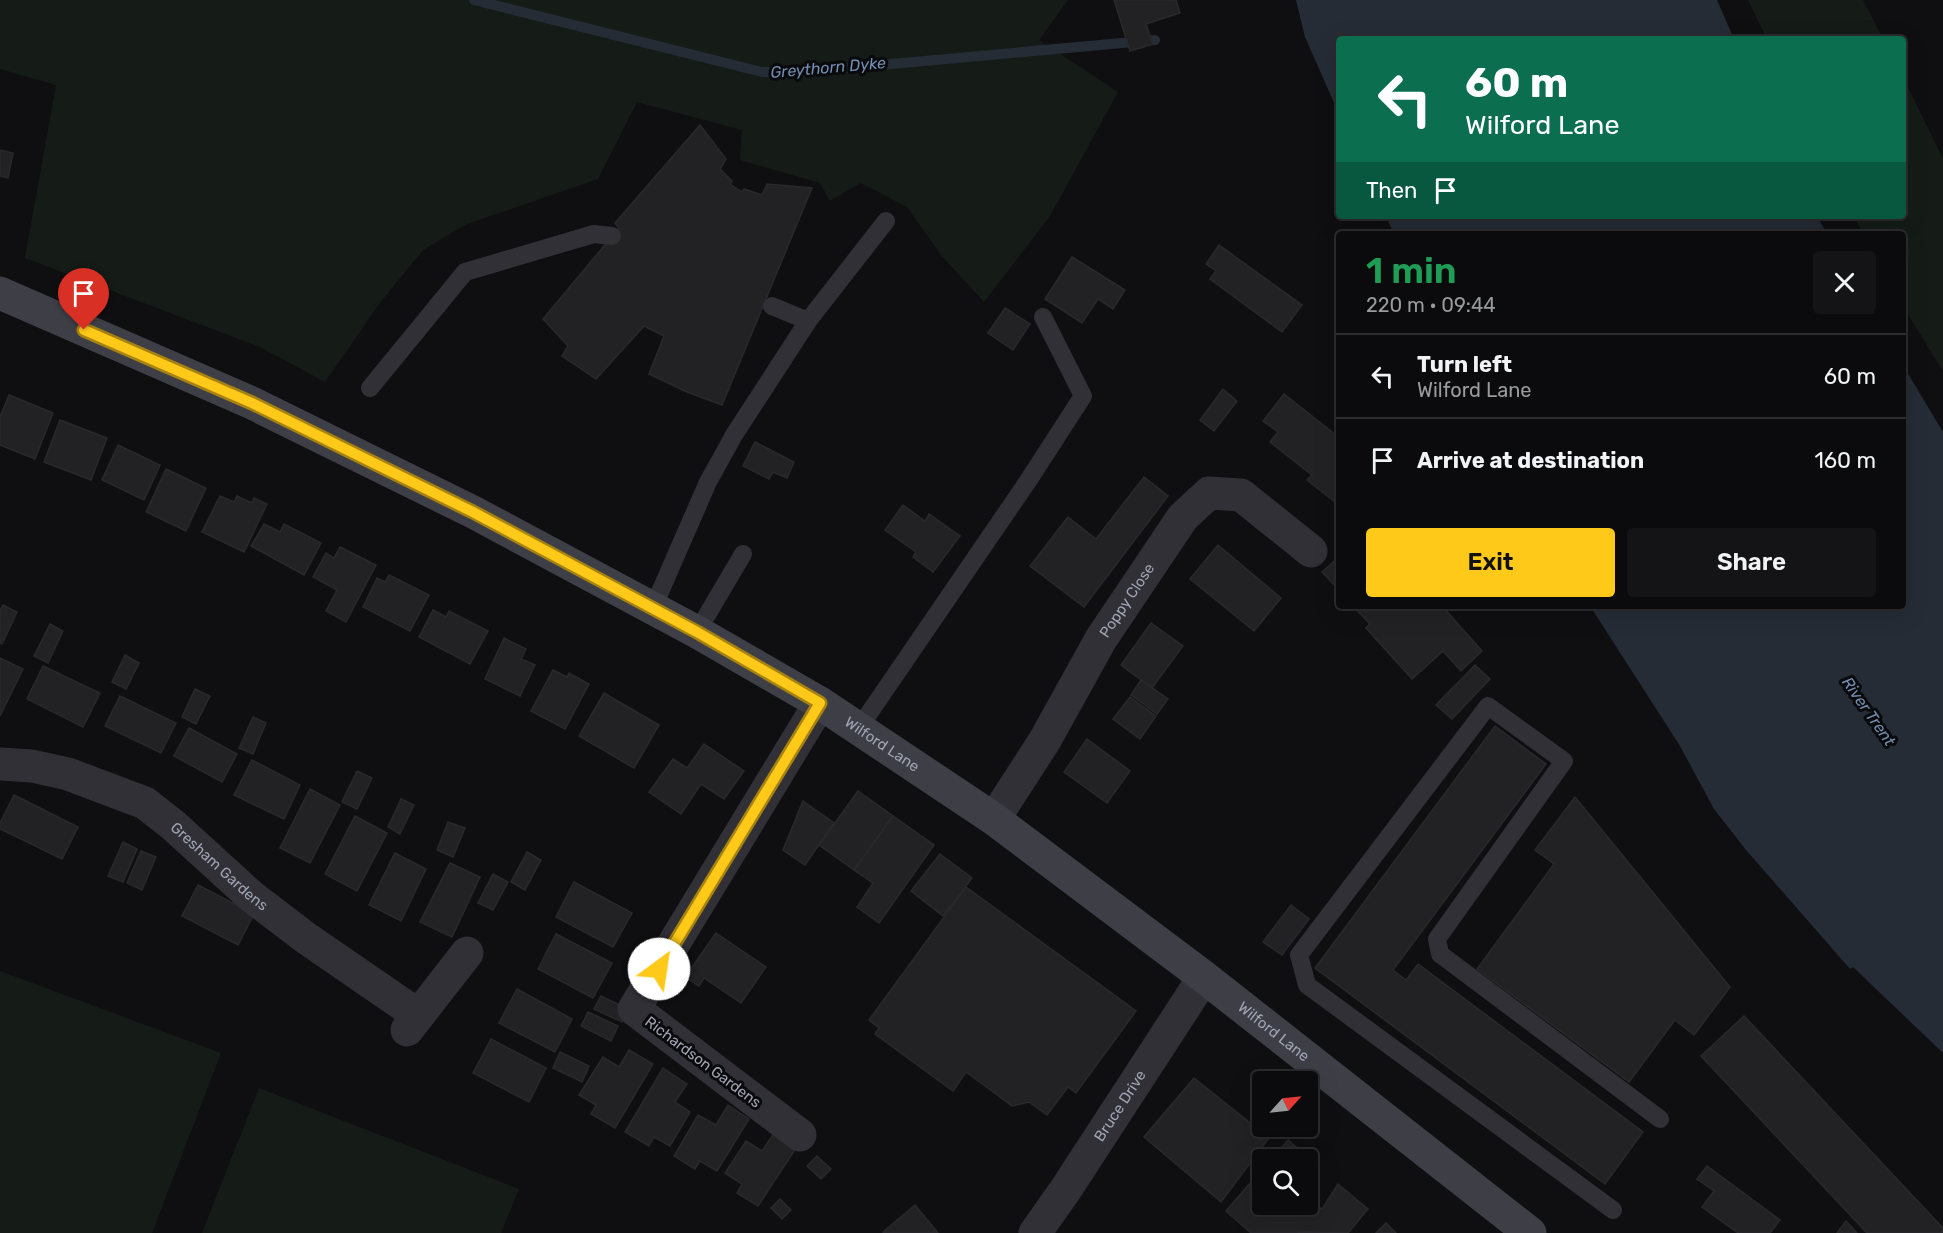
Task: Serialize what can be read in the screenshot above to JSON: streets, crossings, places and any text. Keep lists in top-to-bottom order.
{
  "streets": {
    "main road": ["Wilford Lane"],
    "street": [
      "Poppy Close",
      "Gresham Gardens",
      "Richardson Gardens",
      "Bruce Drive"
    ]
  },
  "crossings": [
    ["Poppy Close", "Wilford Lane"],
    ["Wilford Lane", "Richardson Gardens"],
    ["Wilford Lane", "Bruce Drive"]
  ],
  "water": ["Greythorn Dyke", "River Trent"],
  "north": "top right",
  "page": {
    "turn": ["60 m", "Wilford Lane"],
    "then": "Then",
    "heading": ["1 min", "220 m · 09:44"],
    "list": [
      {
        "name": "Turn left",
        "note": "Wilford Lane",
        "value": "60 m"
      },
      {
        "name": "Arrive at destination",
        "value": "160 m"
      }
    ],
    "buttons": ["Exit", "Share"]
  }
}
